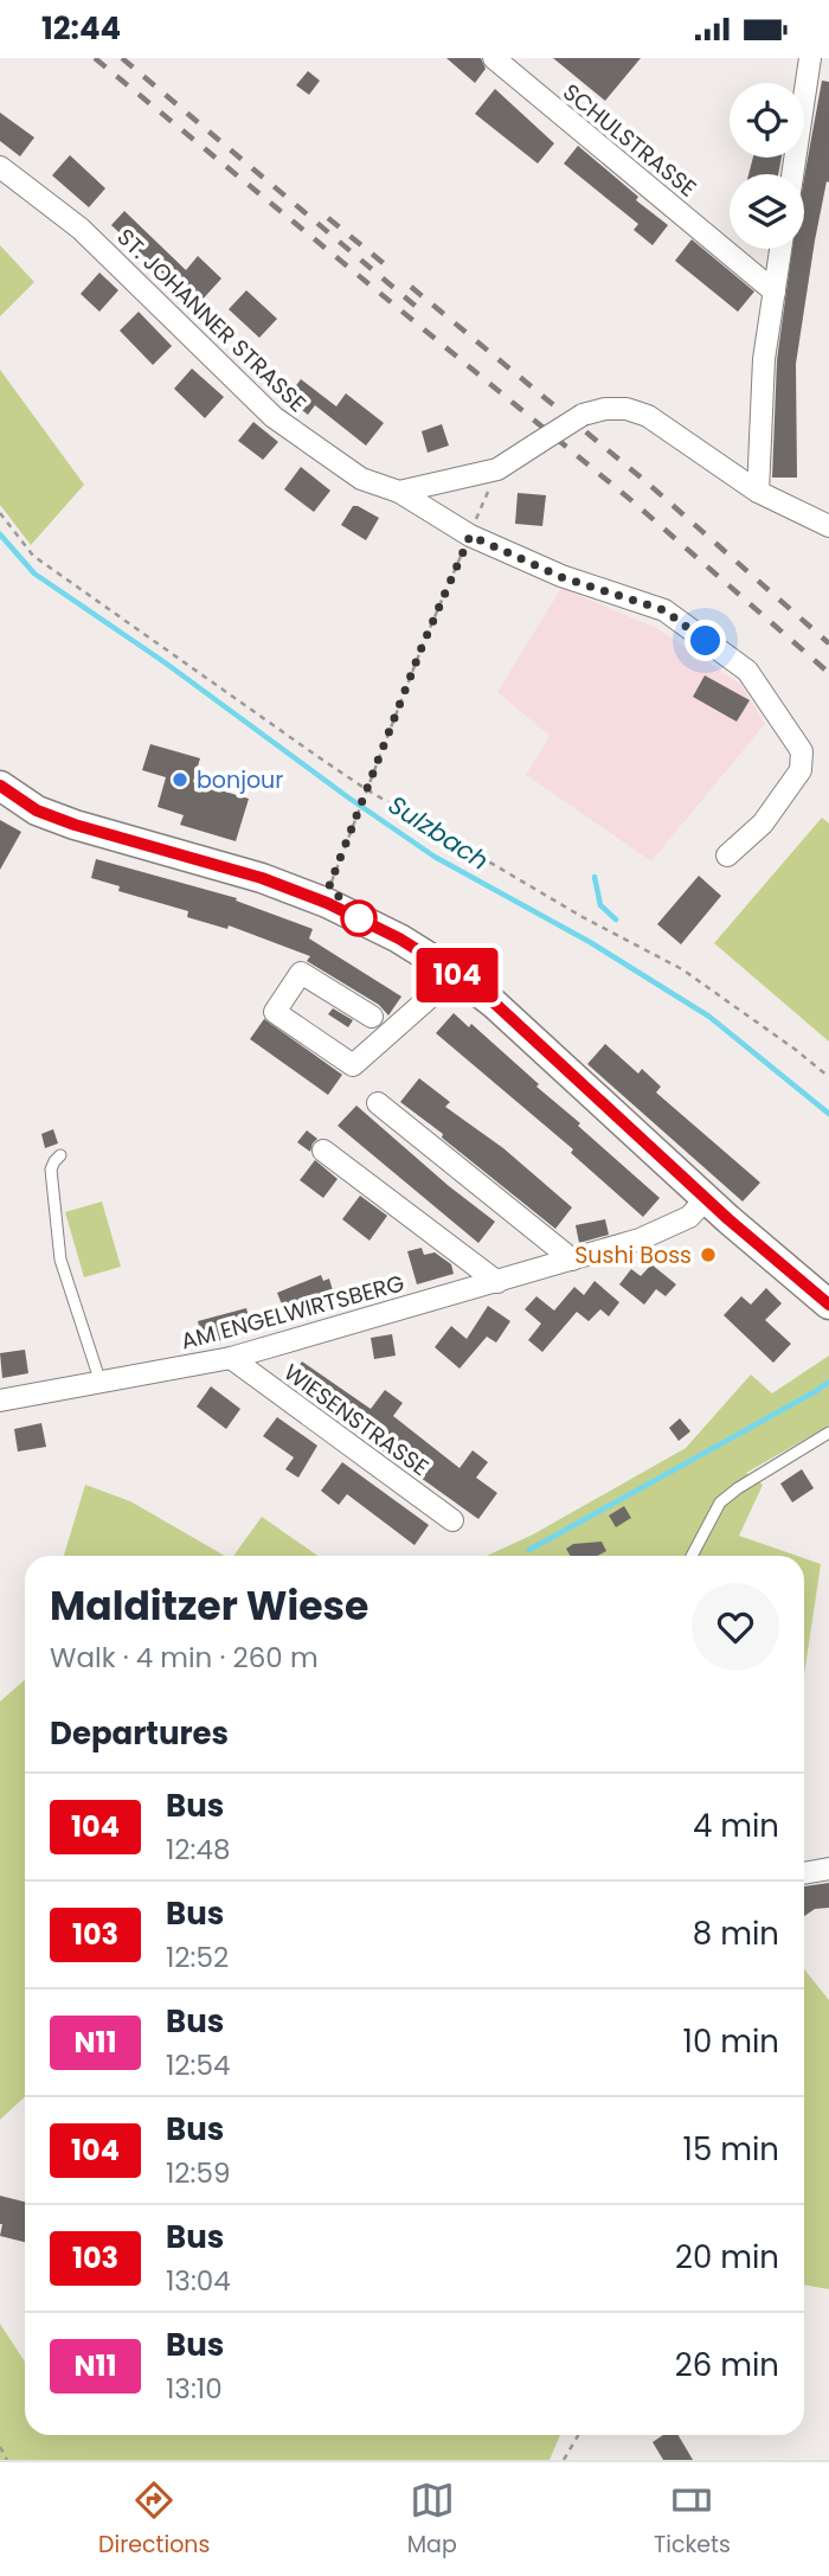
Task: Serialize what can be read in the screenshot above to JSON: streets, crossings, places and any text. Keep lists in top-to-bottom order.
{
  "streets": {
    "street": [
      "SCHULSTRASSE",
      "ST. JOHANNER STRASSE",
      "AM ENGELWIRTSBERG",
      "WIESENSTRASSE"
    ]
  },
  "crossings": [
    ["AM ENGELWIRTSBERG", "WIESENSTRASSE"]
  ],
  "water": ["Sulzbach"],
  "places": ["bonjour", "Sushi Boss"],
  "lines": ["bus line 104"],
  "page": {
    "status": "12:44",
    "on_map": "104",
    "heading": [
      ["Malditzer Wiese", "Walk · 4 min · 260 m"],
      "Departures"
    ],
    "list": [
      {
        "mark": "104",
        "name": "Bus",
        "note": "12:48",
        "value": "4 min"
      },
      {
        "mark": "103",
        "name": "Bus",
        "note": "12:52",
        "value": "8 min"
      },
      {
        "mark": "N11",
        "name": "Bus",
        "note": "12:54",
        "value": "10 min"
      },
      {
        "mark": "104",
        "name": "Bus",
        "note": "12:59",
        "value": "15 min"
      },
      {
        "mark": "103",
        "name": "Bus",
        "note": "13:04",
        "value": "20 min"
      },
      {
        "mark": "N11",
        "name": "Bus",
        "note": "13:10",
        "value": "26 min"
      }
    ],
    "tabs": ["Directions", "Map", "Tickets"]
  }
}
